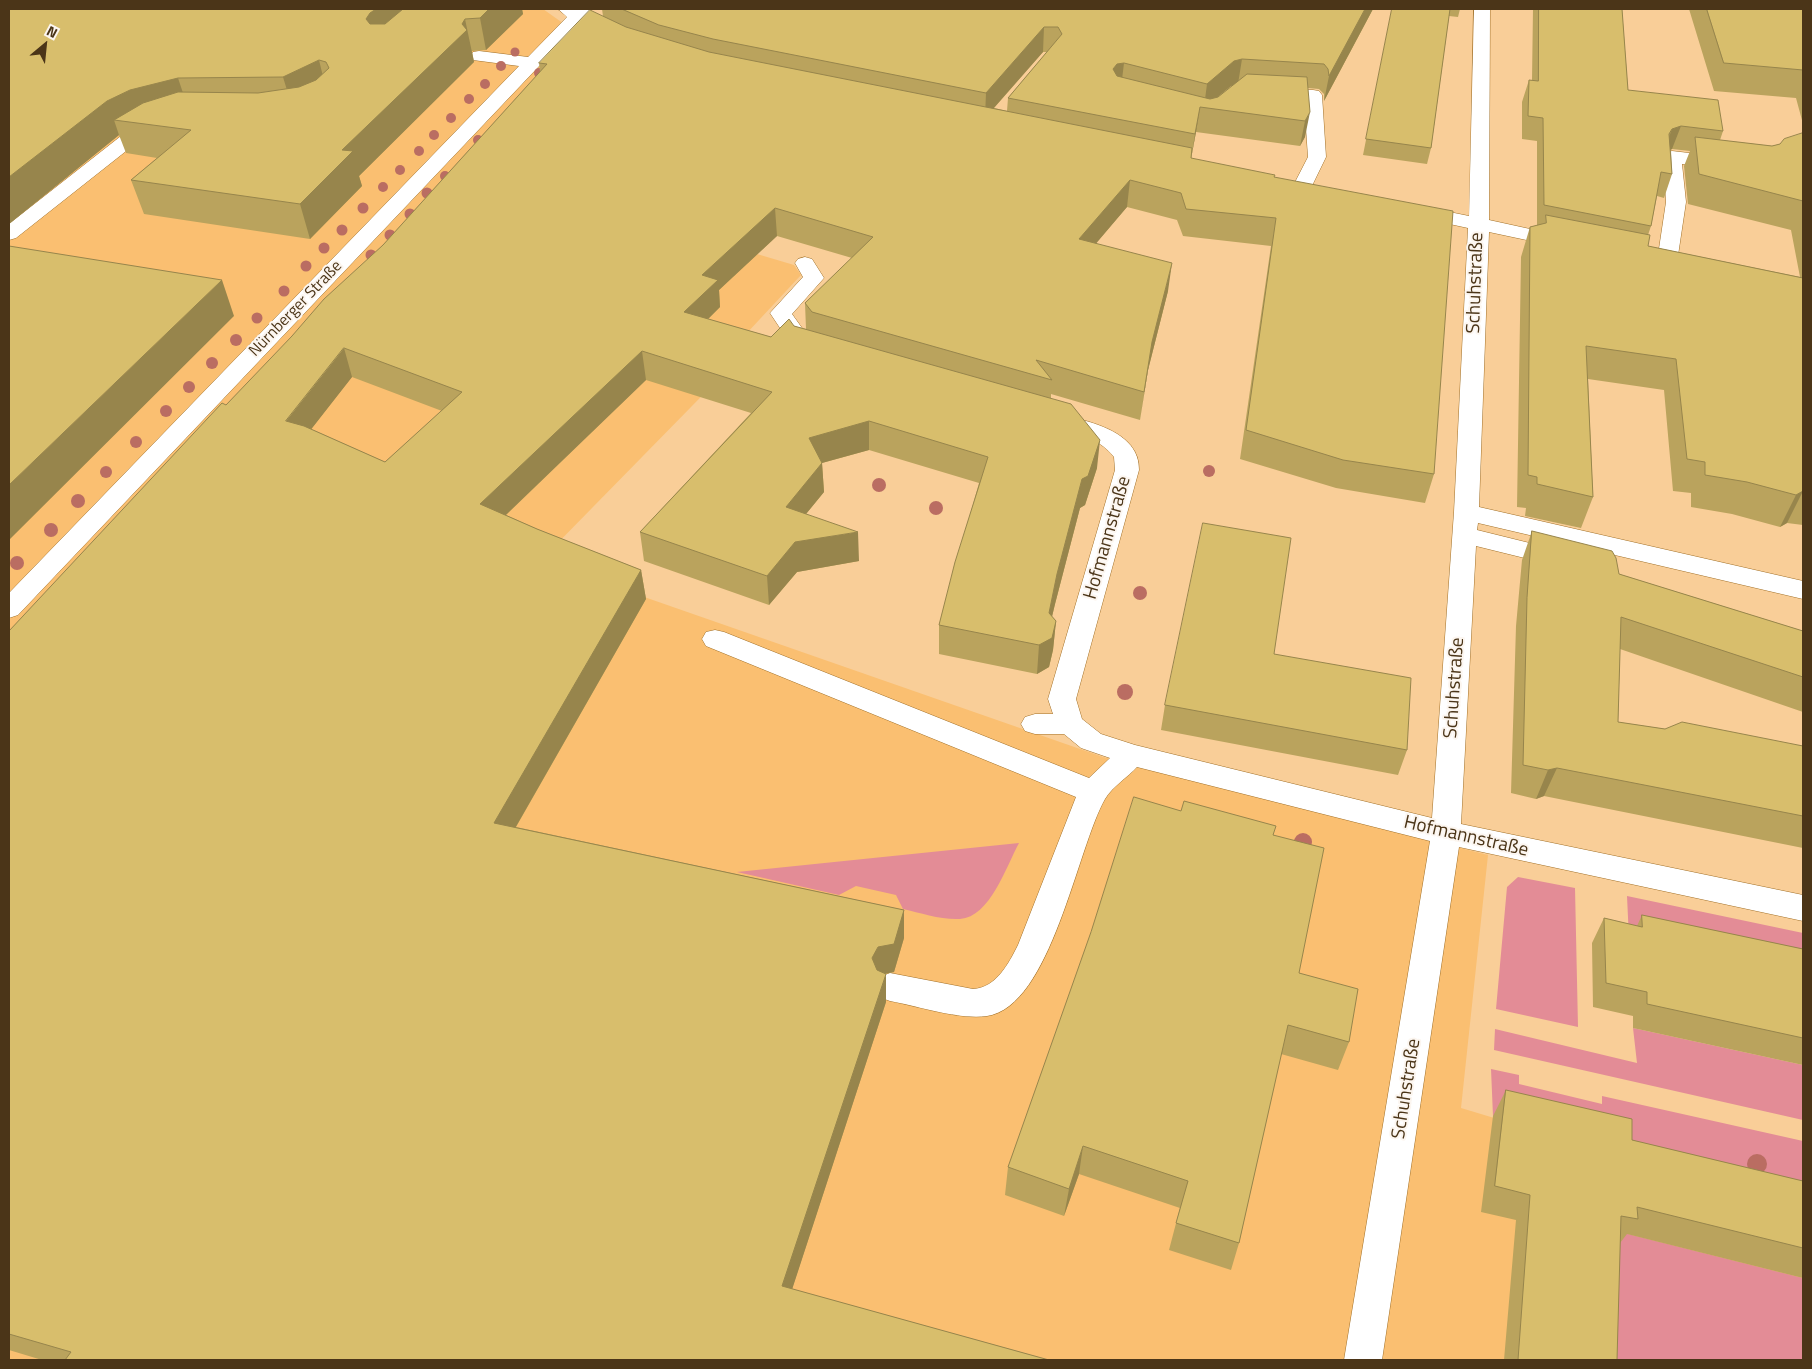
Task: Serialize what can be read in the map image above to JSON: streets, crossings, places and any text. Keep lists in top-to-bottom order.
{
  "streets": {
    "street": ["Schuhstraße", "Nürnberger Straße", "Hofmannstraße"]
  },
  "crossings": [
    ["Schuhstraße", "Hofmannstraße"]
  ],
  "north": "top right"
}
